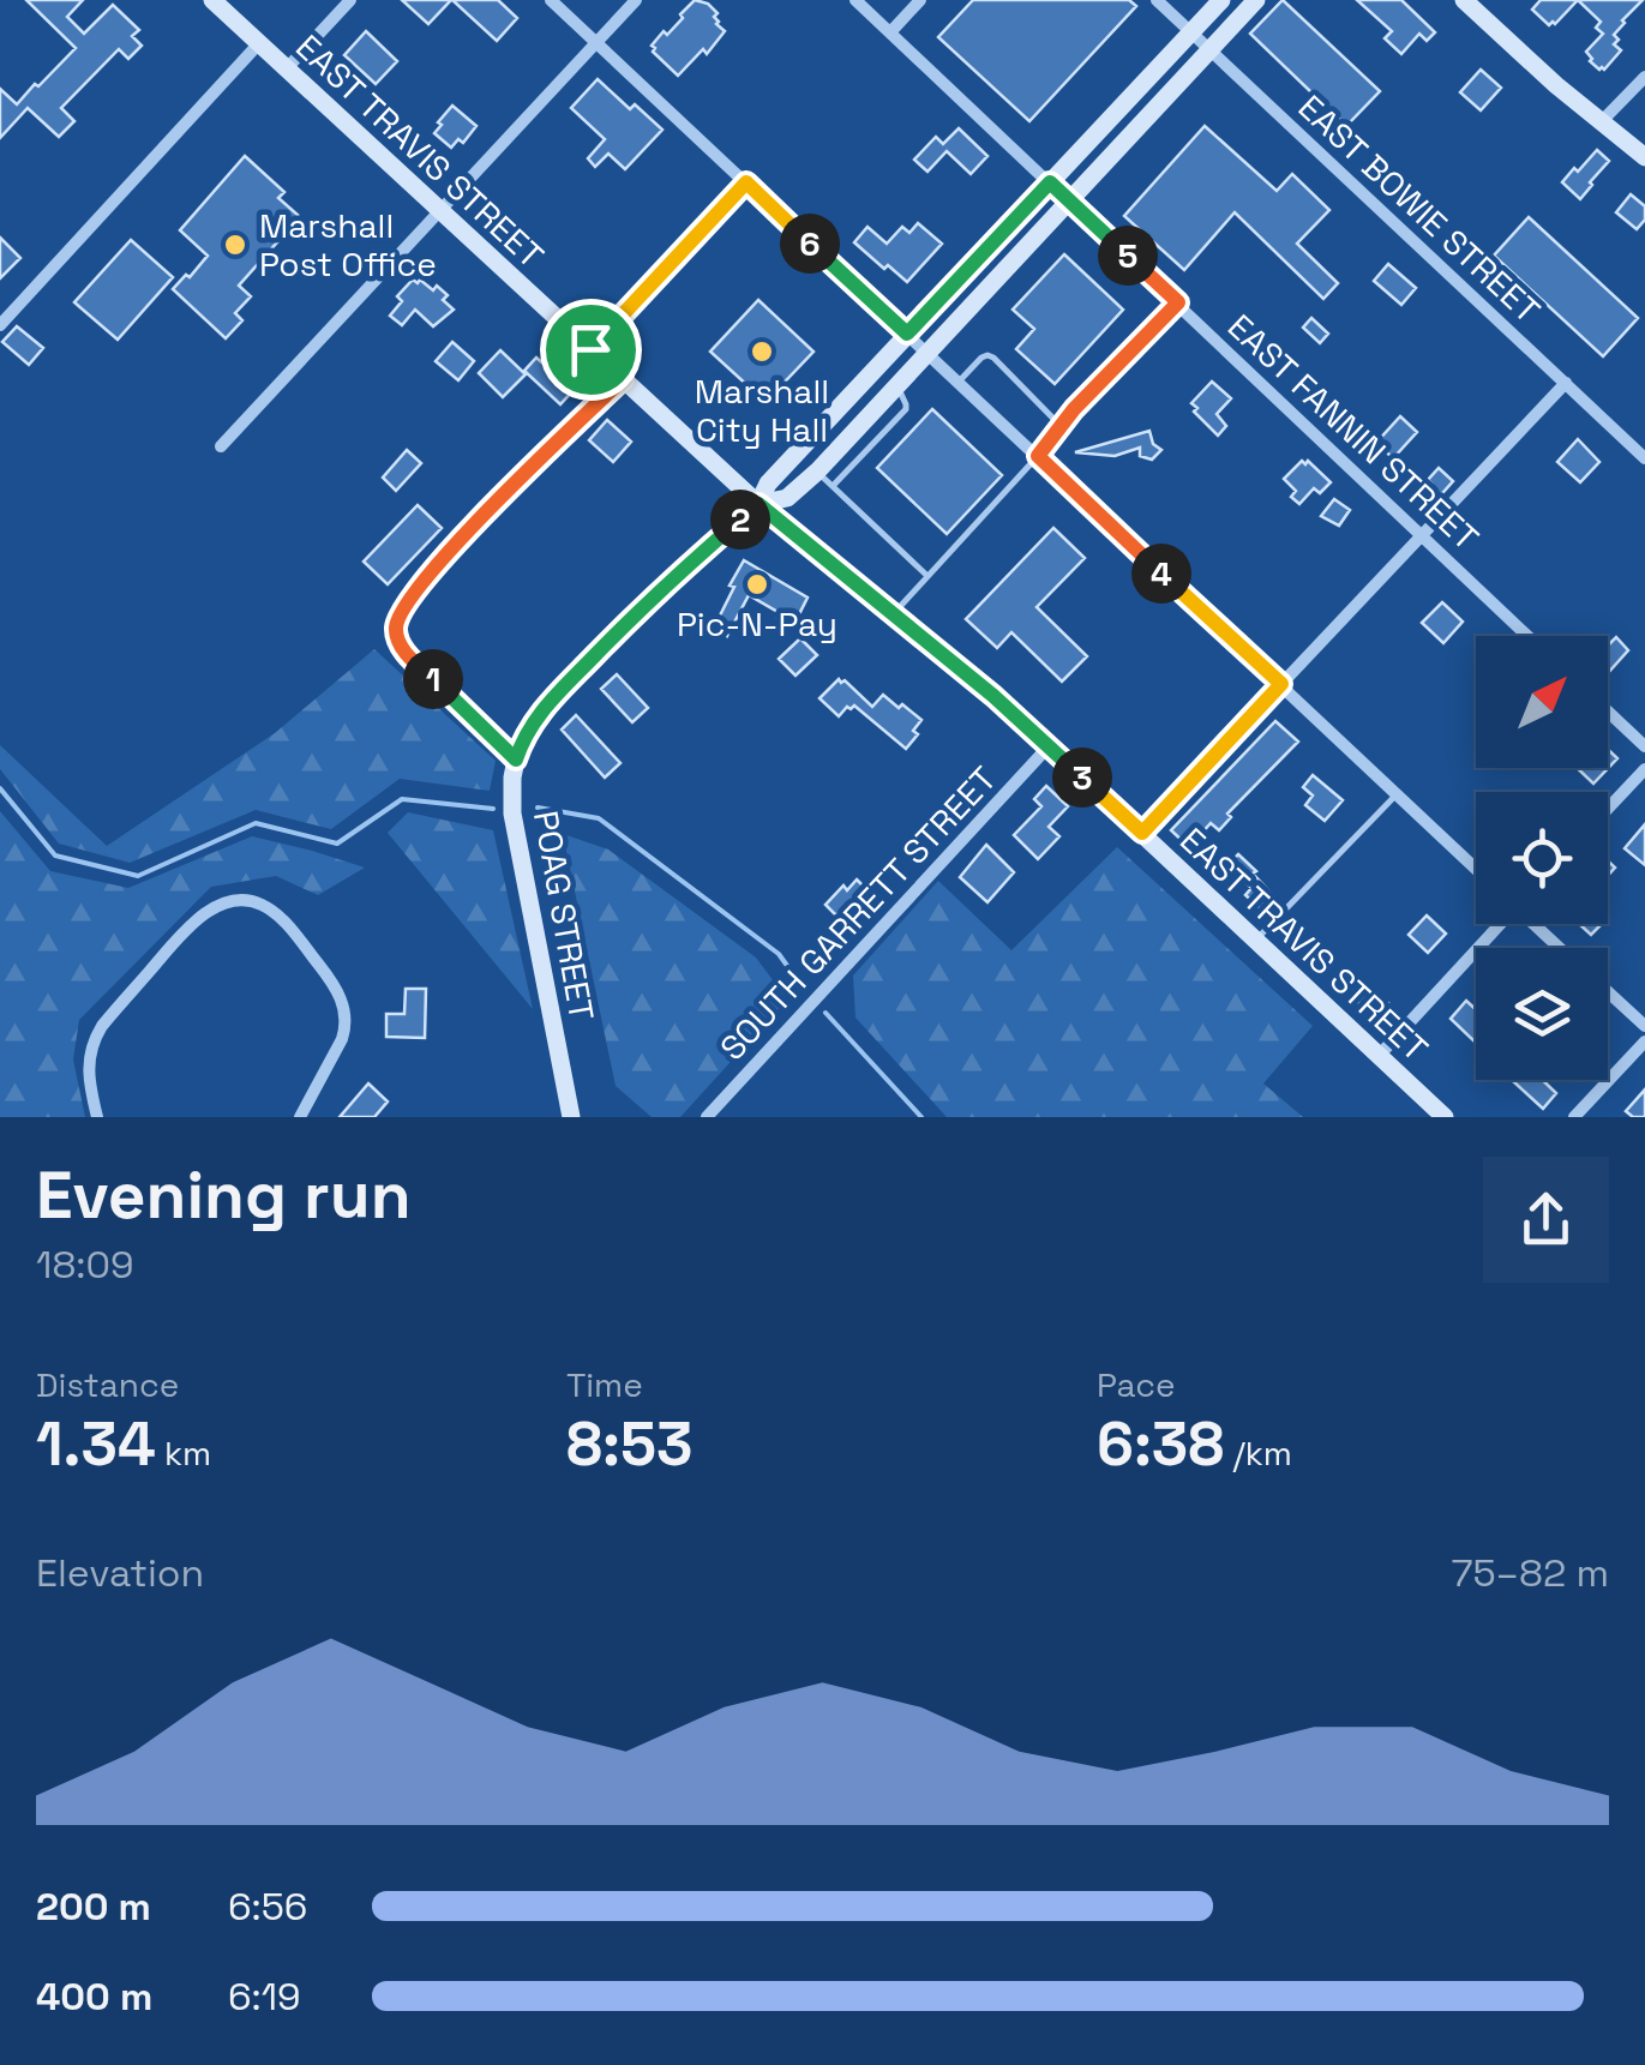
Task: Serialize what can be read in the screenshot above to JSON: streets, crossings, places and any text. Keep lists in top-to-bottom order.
{
  "streets": {
    "street": [
      "EAST TRAVIS STREET",
      "EAST BOWIE STREET",
      "EAST FANNIN STREET",
      "SOUTH GARRETT STREET",
      "POAG STREET"
    ]
  },
  "crossings": [
    ["EAST TRAVIS STREET", "SOUTH GARRETT STREET"]
  ],
  "places": ["Marshall Post Office", "Marshall City Hall", "Pic-N-Pay"],
  "north": "top right",
  "page": {
    "pins": [
      "6",
      "5",
      "2",
      "4",
      "1",
      "3"
    ],
    "heading": ["Evening run", "18:09"],
    "stats": [
      ["Distance", "1.34 km"],
      ["Time", "8:53"],
      ["Pace", "6:38 /km"]
    ],
    "chart": ["Elevation", "75–82 m"],
    "list": [
      {
        "name": "200 m",
        "note": "6:56"
      },
      {
        "name": "400 m",
        "note": "6:19"
      }
    ]
  }
}
